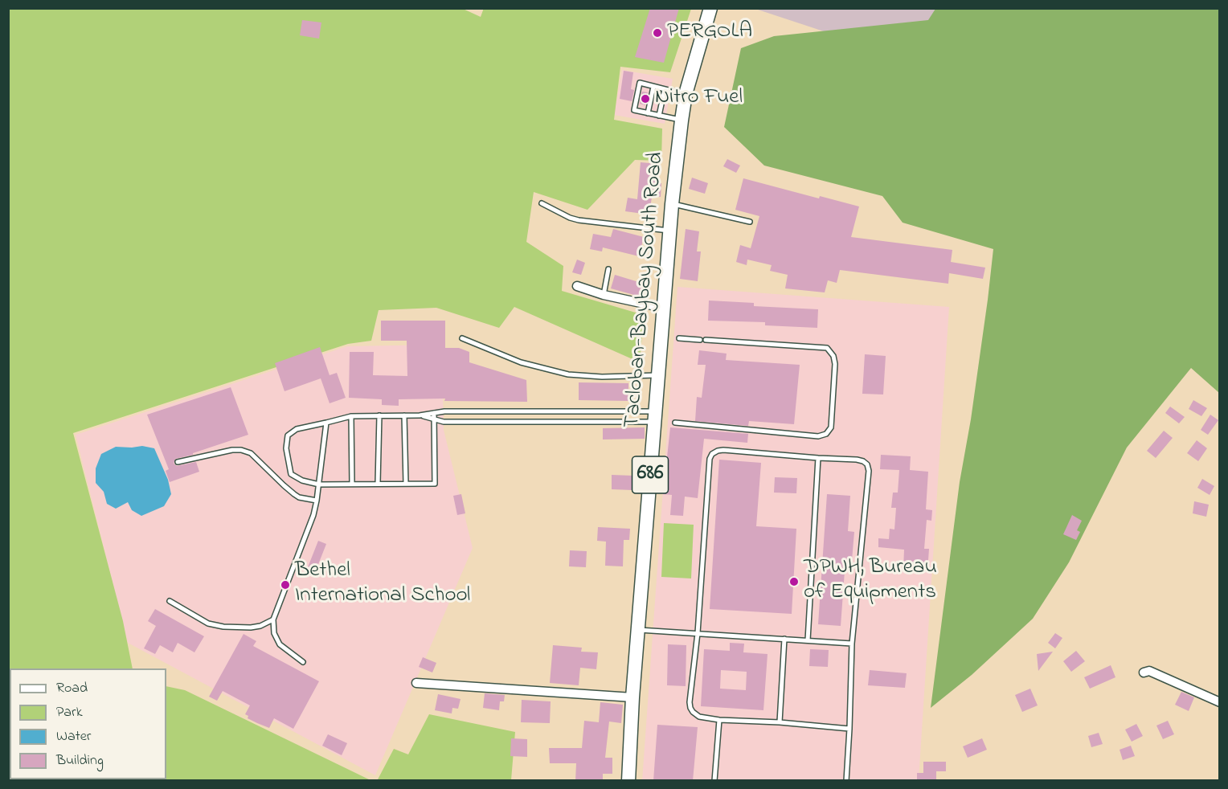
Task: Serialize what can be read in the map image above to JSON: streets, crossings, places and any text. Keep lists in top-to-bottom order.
{
  "streets": {
    "main road": ["Tacloban-Baybay South Road", "686"]
  },
  "places": [
    "PERGOLA",
    "Nitro Fuel",
    "DPWH, Bureau of Equipments",
    "Bethel International School"
  ],
  "legend": [
    "Road",
    "Park",
    "Water",
    "Building"
  ]
}
